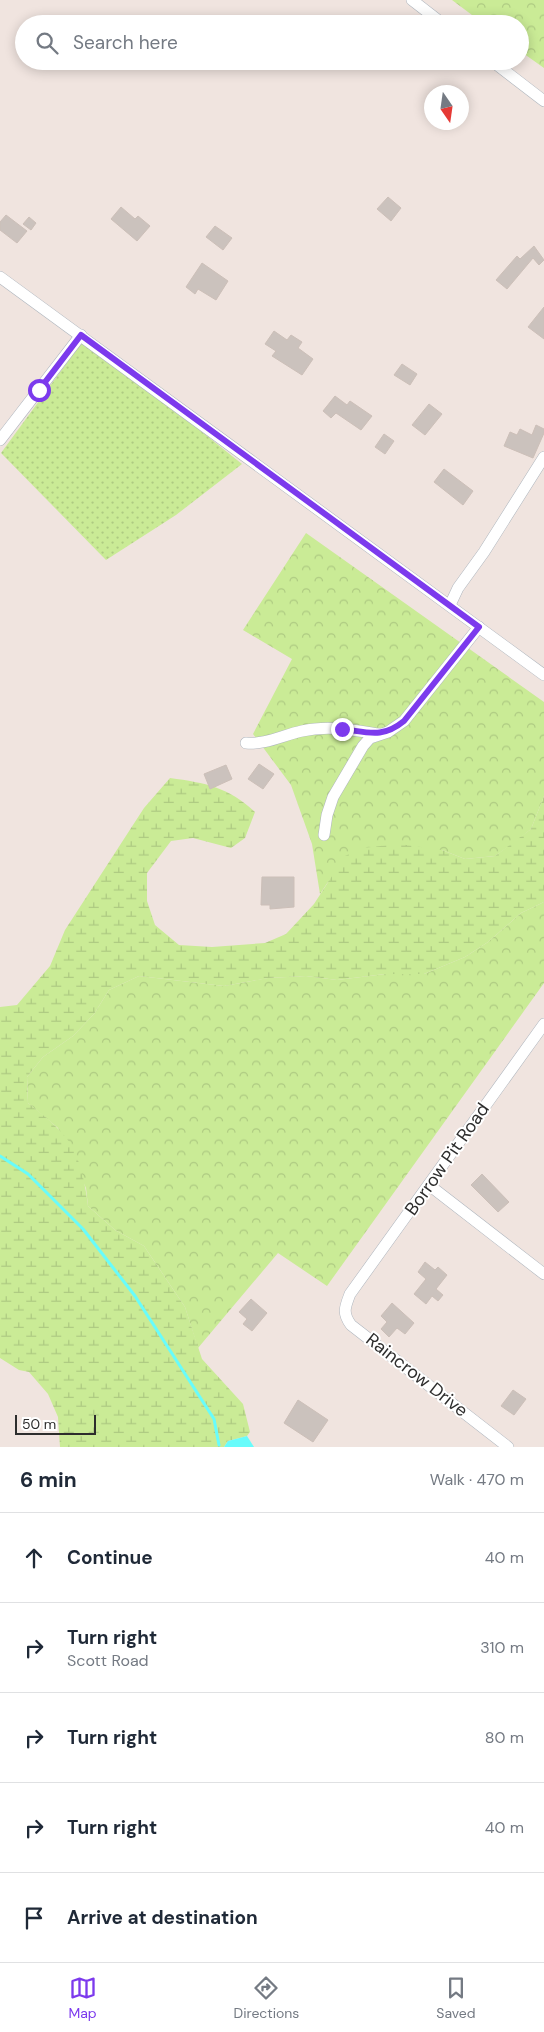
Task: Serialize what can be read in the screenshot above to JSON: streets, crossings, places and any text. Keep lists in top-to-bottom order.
{
  "streets": {
    "street": ["Borrow Pit Road", "Raincrow Drive"]
  },
  "crossings": [
    ["Borrow Pit Road", "Raincrow Drive"]
  ],
  "scale_bar": "50 m",
  "north": "bottom",
  "page": {
    "search": "Search here",
    "scale": "50 m",
    "heading": ["6 min", "Walk · 470 m"],
    "list": [
      ["Continue", "40 m"],
      ["Turn right", "Scott Road", "310 m"],
      ["Turn right", "80 m"],
      ["Turn right", "40 m"],
      "Arrive at destination"
    ],
    "nav": ["Map", "Directions", "Saved"]
  }
}
